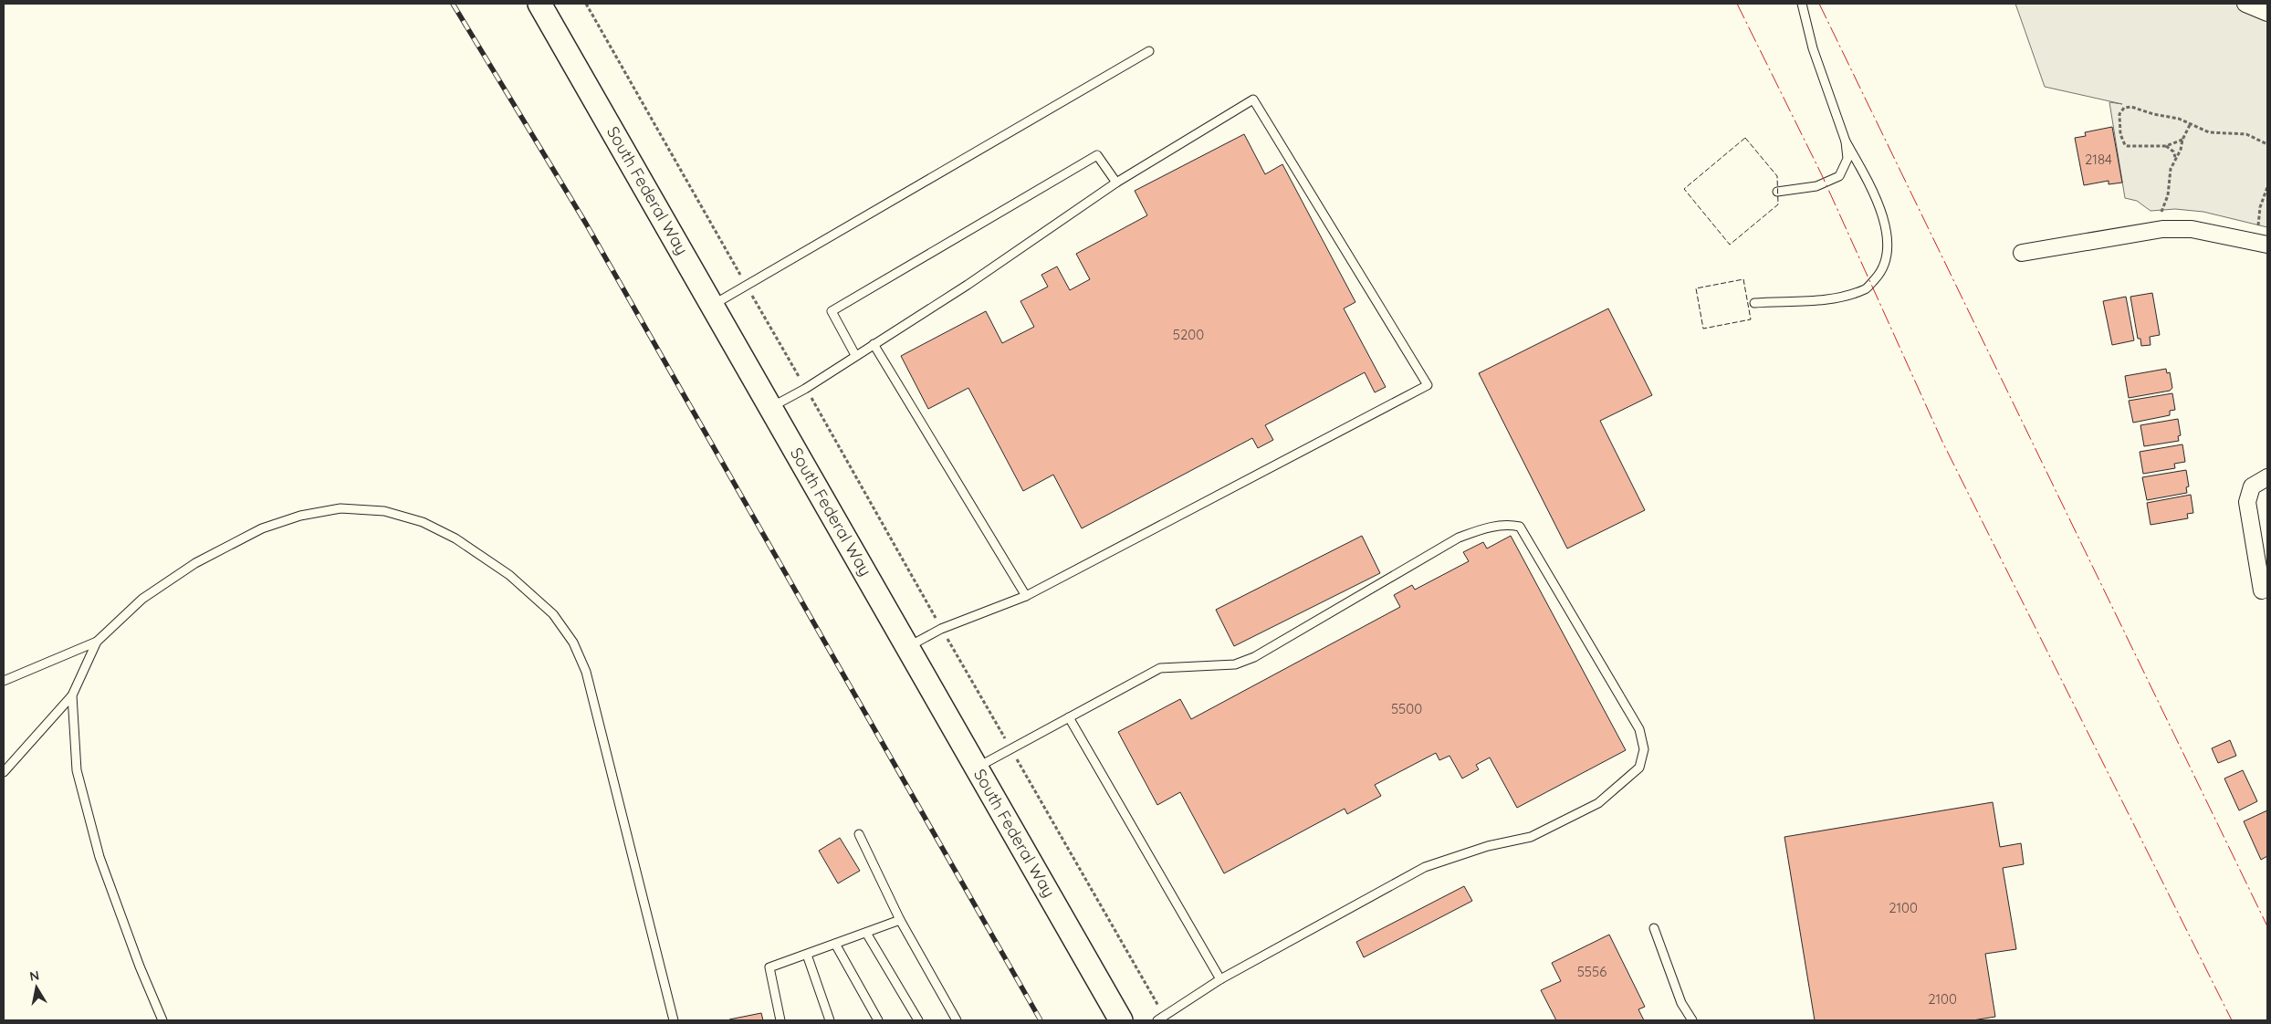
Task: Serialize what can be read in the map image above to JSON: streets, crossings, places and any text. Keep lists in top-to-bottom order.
{
  "streets": {
    "main road": ["South Federal Way"]
  },
  "house_numbers": [
    "2184",
    "5200",
    "5500",
    "2100",
    "5556",
    "2100"
  ],
  "north": "top"
}
